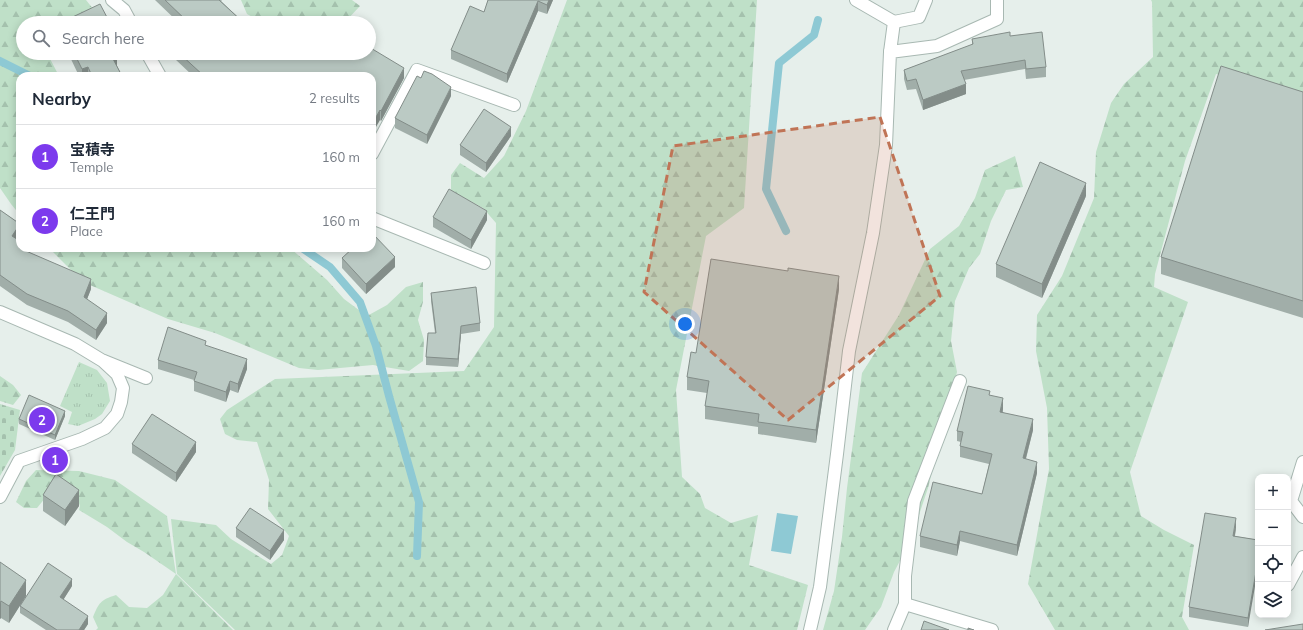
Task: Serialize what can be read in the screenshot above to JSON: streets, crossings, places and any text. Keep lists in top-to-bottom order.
{
  "page": {
    "search": "Search here",
    "heading": ["Nearby", "2 results"],
    "list": [
      {
        "mark": "1",
        "name": "宝積寺",
        "note": "Temple",
        "value": "160 m"
      },
      {
        "mark": "2",
        "name": "仁王門",
        "note": "Place",
        "value": "160 m"
      }
    ],
    "pins": ["2", "1"],
    "map_buttons": ["+", "−"]
  }
}
